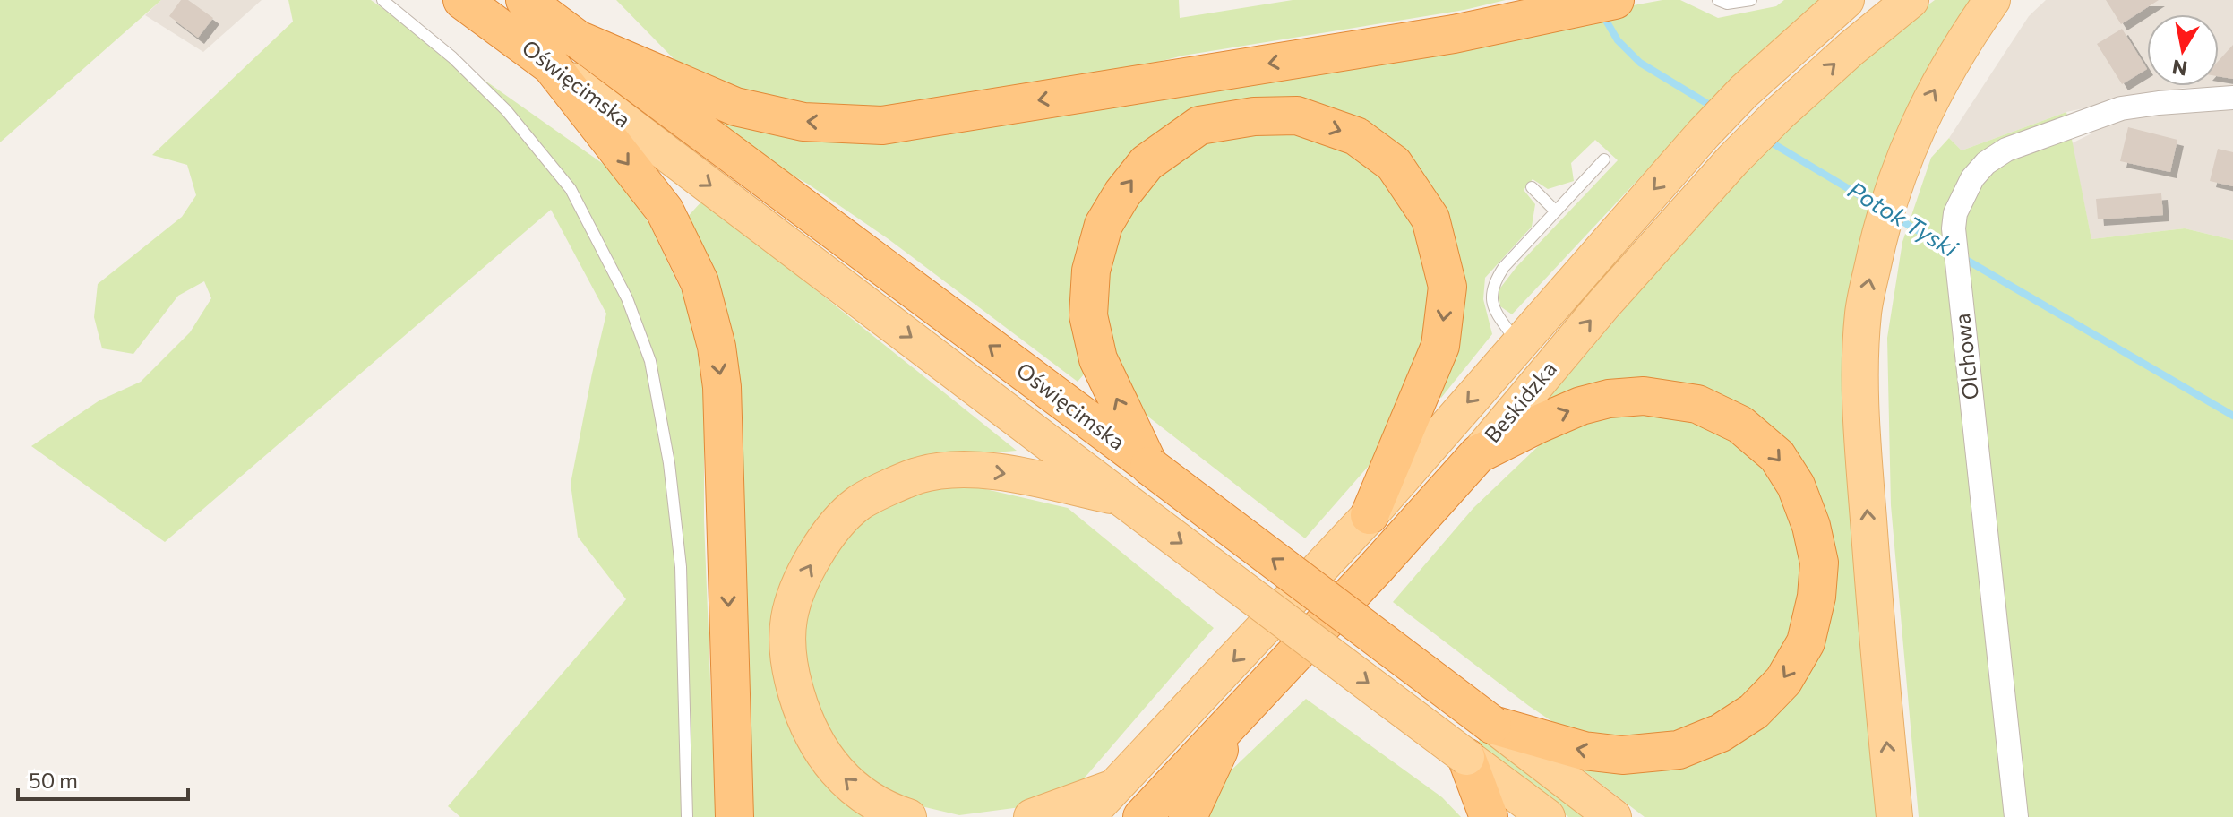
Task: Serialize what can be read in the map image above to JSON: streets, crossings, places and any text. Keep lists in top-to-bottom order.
{
  "streets": {
    "highway": ["Oświęcimska", "Beskidzka"],
    "street": ["Olchowa"]
  },
  "water": ["Potok Tyski"],
  "scale_bar": "50 m",
  "north": "bottom"
}
